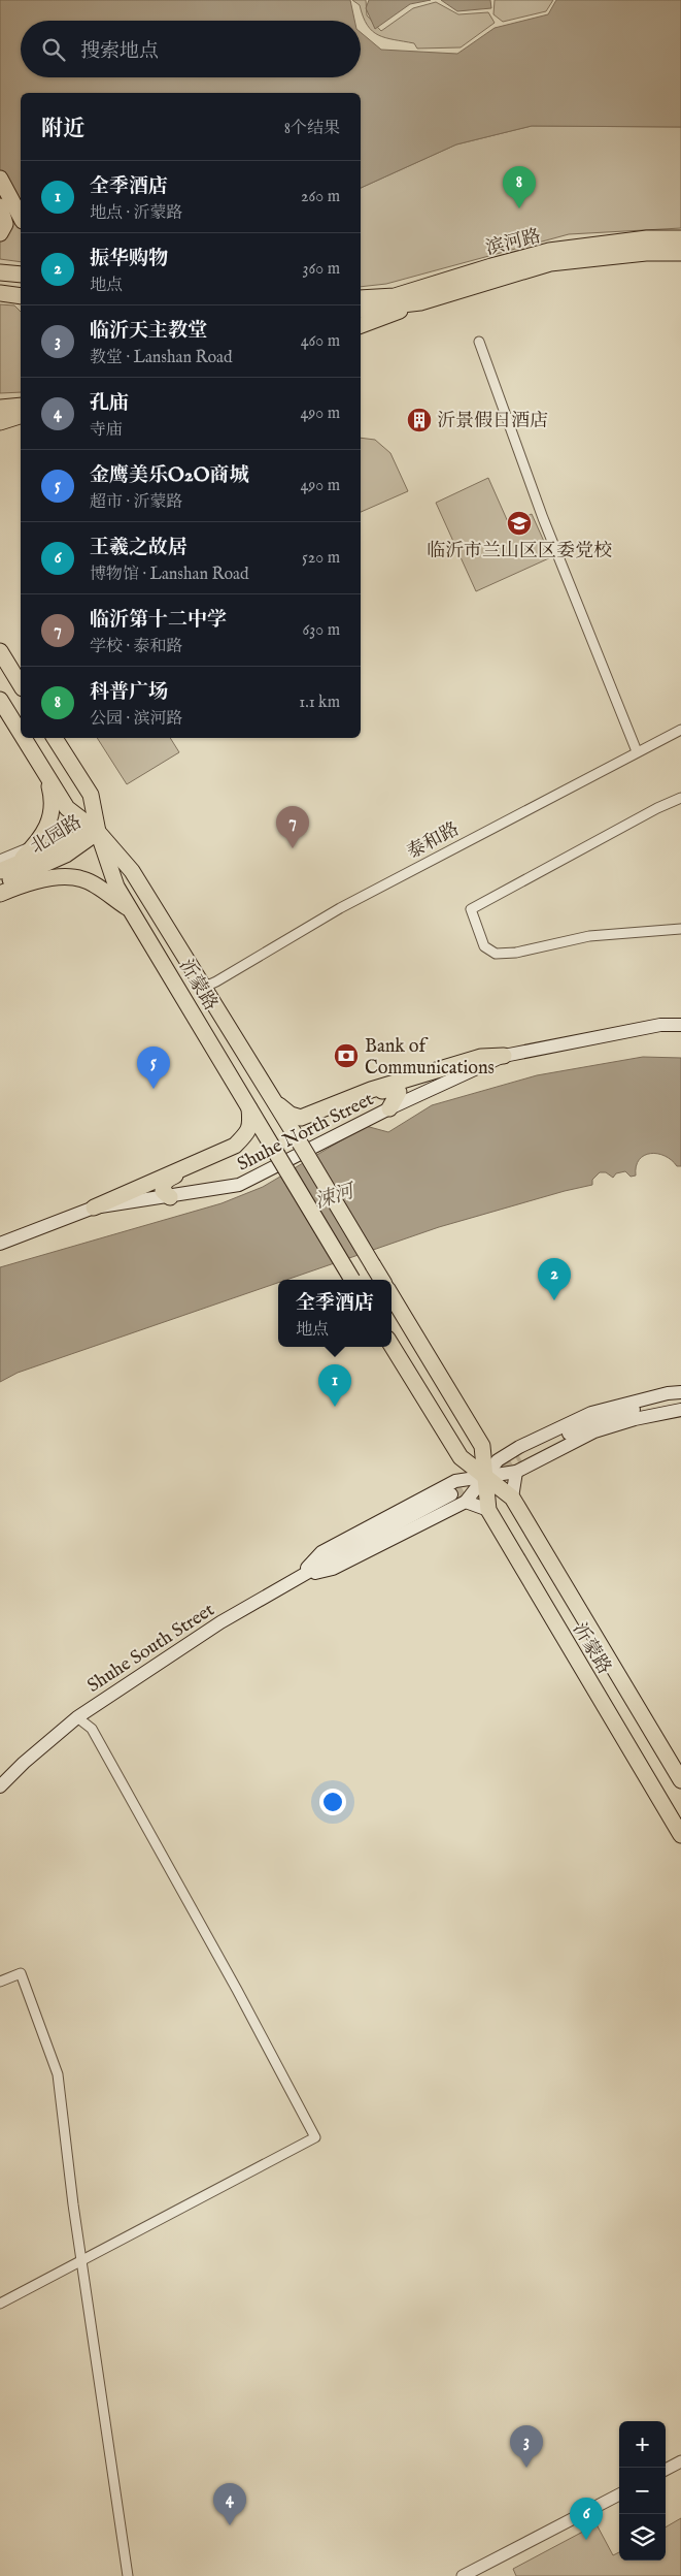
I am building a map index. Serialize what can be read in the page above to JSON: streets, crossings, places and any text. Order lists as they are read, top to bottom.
{
  "streets": {
    "main road": [
      "滨河路",
      "北园路",
      "沂蒙路",
      "Shuhe North Street",
      "Shuhe South Street"
    ],
    "street": ["泰和路"]
  },
  "crossings": [
    ["北园路", "沂蒙路"],
    ["泰和路", "沂蒙路"]
  ],
  "water": ["涑河"],
  "places": {
    "building": ["沂景假日酒店"],
    "school or university": ["临沂市兰山区区委党校"],
    "bank": ["Bank of Communications"]
  },
  "page": {
    "search": "搜索地点",
    "heading": ["附近", "8个结果"],
    "list": [
      {
        "mark": "1",
        "name": "全季酒店",
        "note": "地点 · 沂蒙路",
        "value": "260 m"
      },
      {
        "mark": "2",
        "name": "振华购物",
        "note": "地点",
        "value": "360 m"
      },
      {
        "mark": "3",
        "name": "临沂天主教堂",
        "note": "教堂 · Lanshan Road",
        "value": "460 m"
      },
      {
        "mark": "4",
        "name": "孔庙",
        "note": "寺庙",
        "value": "490 m"
      },
      {
        "mark": "5",
        "name": "金鹰美乐O2O商城",
        "note": "超市 · 沂蒙路",
        "value": "490 m"
      },
      {
        "mark": "6",
        "name": "王羲之故居",
        "note": "博物馆 · Lanshan Road",
        "value": "520 m"
      },
      {
        "mark": "7",
        "name": "临沂第十二中学",
        "note": "学校 · 泰和路",
        "value": "630 m"
      },
      {
        "mark": "8",
        "name": "科普广场",
        "note": "公园 · 滨河路",
        "value": "1.1 km"
      }
    ],
    "pins": [
      "8",
      "7",
      "5",
      "2",
      "1",
      "3",
      "4",
      "6"
    ],
    "popup": ["全季酒店", "地点"],
    "map_buttons": ["+", "−"]
  }
}
